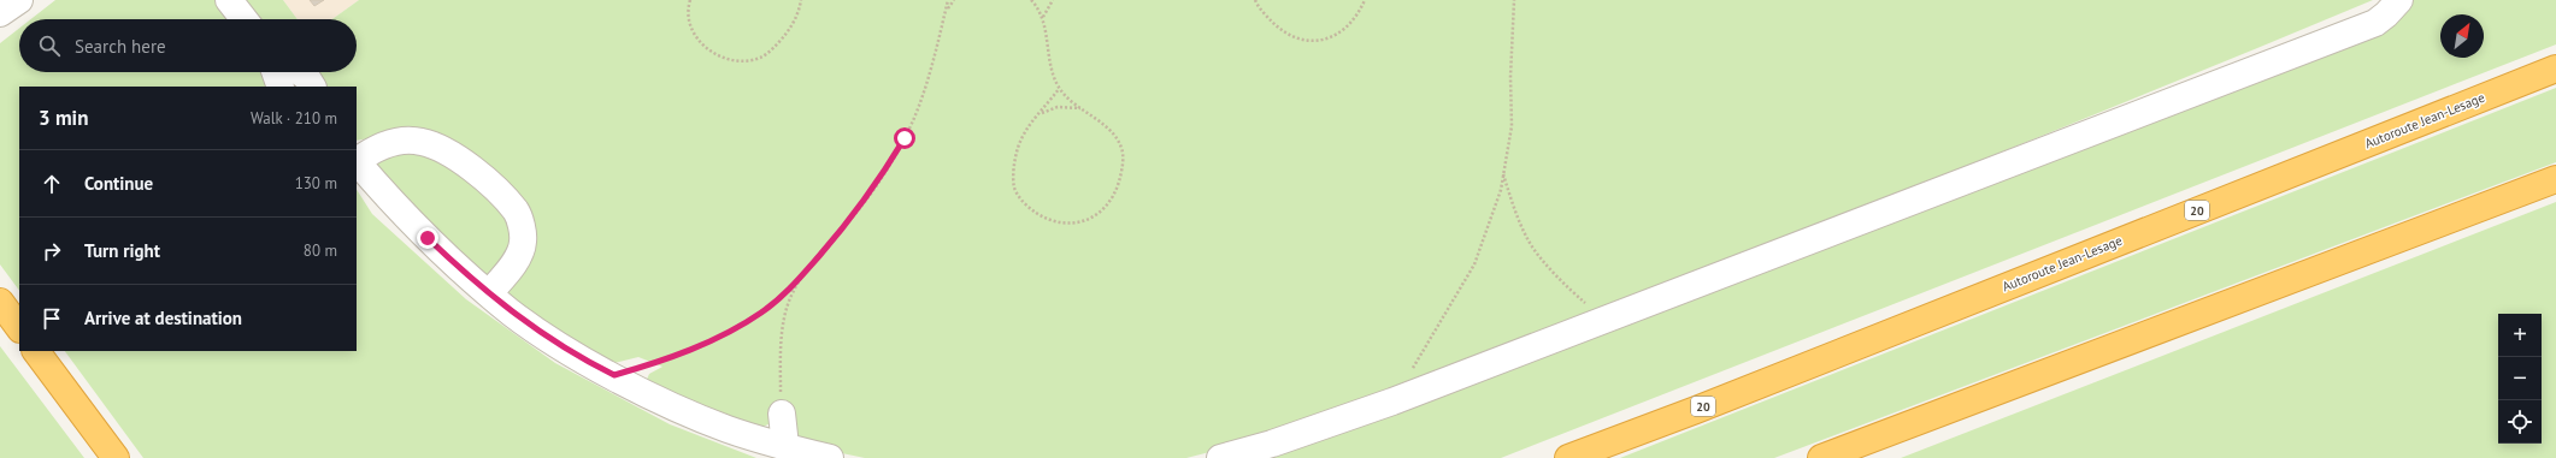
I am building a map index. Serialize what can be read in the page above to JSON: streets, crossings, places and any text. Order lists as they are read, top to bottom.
{
  "streets": {
    "highway": ["Autoroute Jean-Lesage", "20"]
  },
  "north": "top right",
  "page": {
    "search": "Search here",
    "heading": ["3 min", "Walk · 210 m"],
    "list": [
      ["Continue", "130 m"],
      ["Turn right", "80 m"],
      "Arrive at destination"
    ],
    "map_buttons": ["+", "−"]
  }
}
